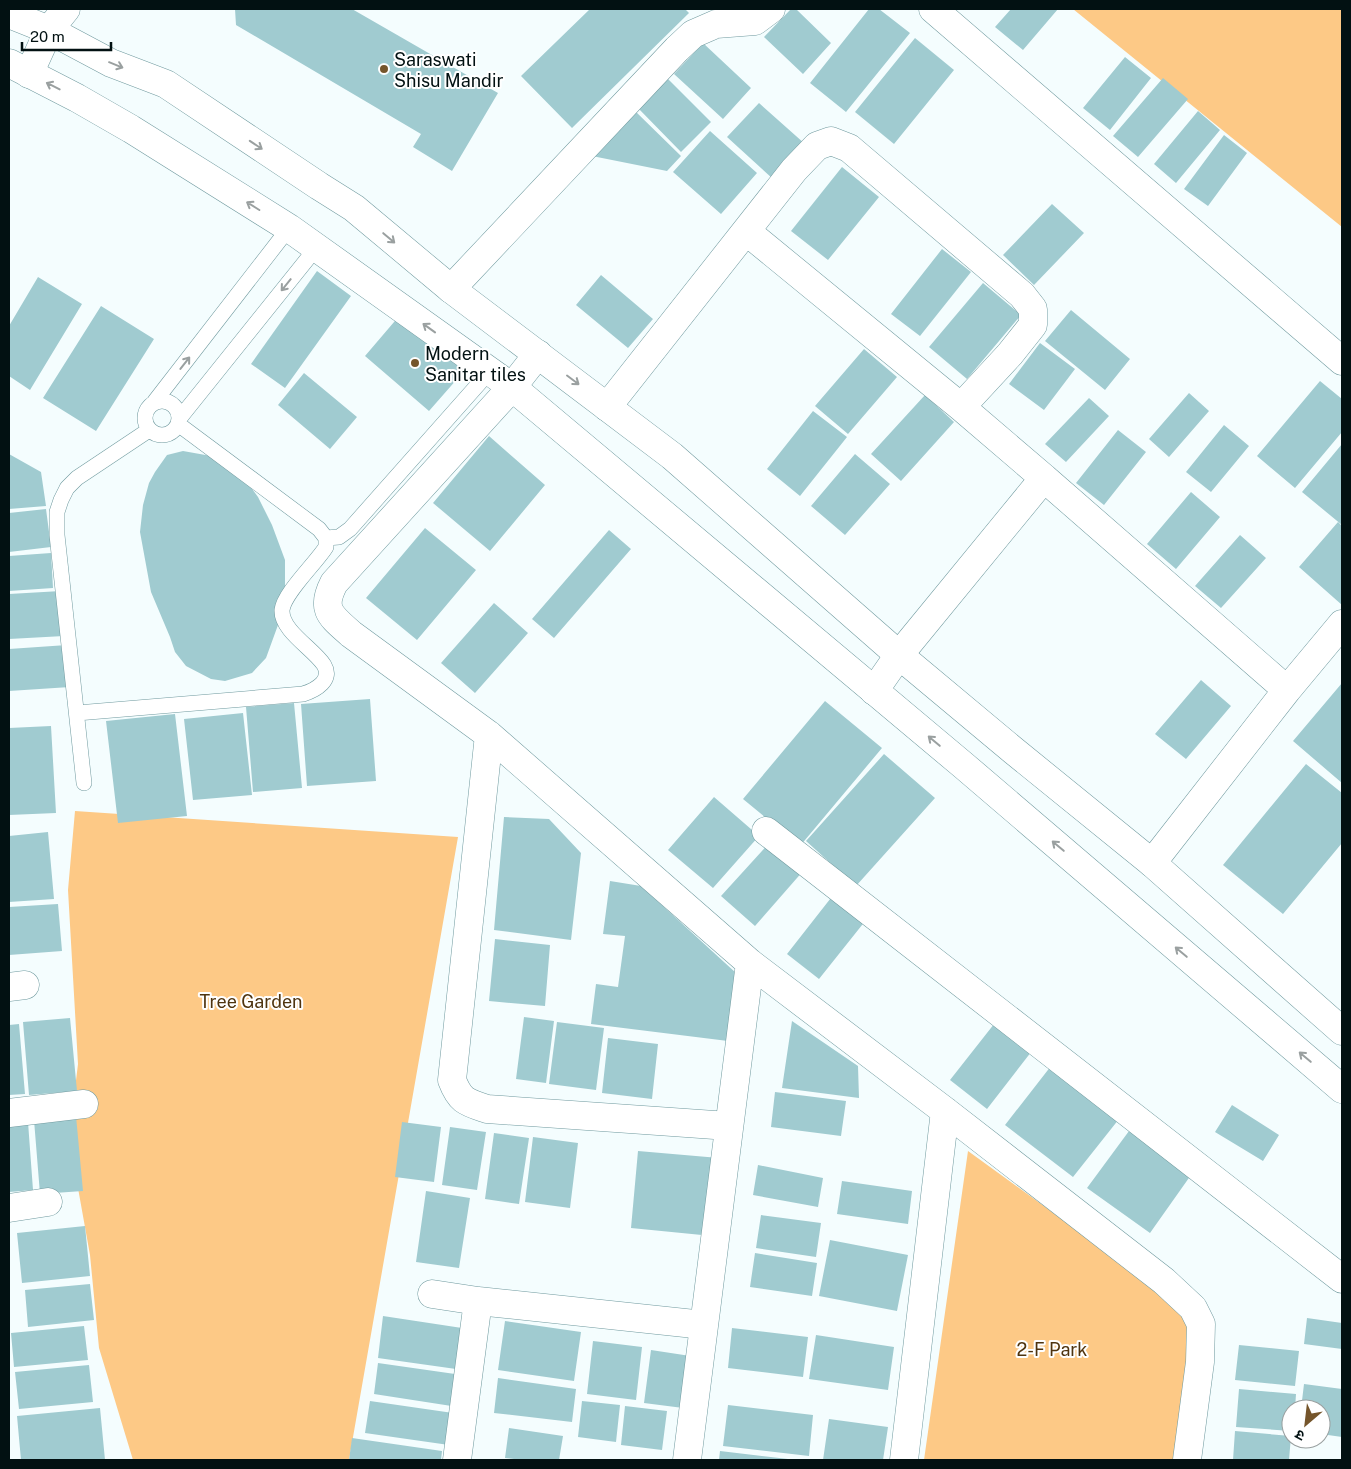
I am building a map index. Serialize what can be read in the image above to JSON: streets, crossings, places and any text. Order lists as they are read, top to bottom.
{
  "parks": ["Tree Garden", "2-F Park"],
  "places": ["Saraswati Shisu Mandir", "Modern Sanitar tiles"],
  "scale_bar": "20 m",
  "north": "bottom left"
}
